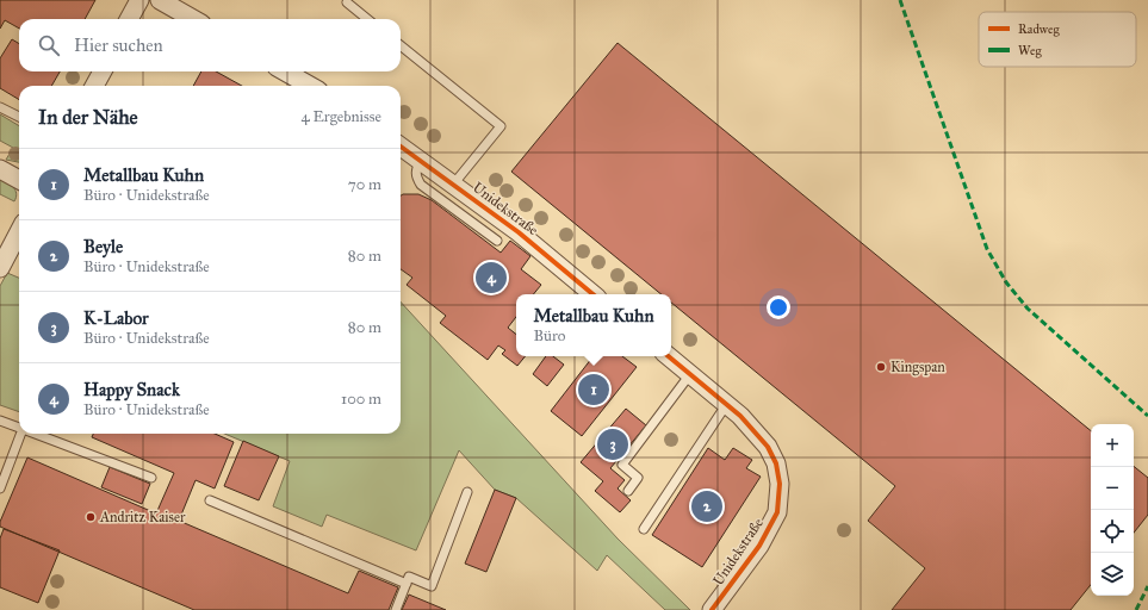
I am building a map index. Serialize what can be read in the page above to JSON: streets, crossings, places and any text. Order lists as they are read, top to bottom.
{
  "streets": {
    "street": ["Unidekstraße"]
  },
  "places": ["Kingspan", "Andritz Kaiser"],
  "legend": ["Radweg", "Weg"],
  "page": {
    "search": "Hier suchen",
    "heading": ["In der Nähe", "4 Ergebnisse"],
    "list": [
      {
        "mark": "1",
        "name": "Metallbau Kuhn",
        "note": "Büro · Unidekstraße",
        "value": "70 m"
      },
      {
        "mark": "2",
        "name": "Beyle",
        "note": "Büro · Unidekstraße",
        "value": "80 m"
      },
      {
        "mark": "3",
        "name": "K-Labor",
        "note": "Büro · Unidekstraße",
        "value": "80 m"
      },
      {
        "mark": "4",
        "name": "Happy Snack",
        "note": "Büro · Unidekstraße",
        "value": "100 m"
      }
    ],
    "pins": [
      "4",
      "1",
      "3",
      "2"
    ],
    "popup": ["Metallbau Kuhn", "Büro"],
    "map_buttons": ["+", "−"]
  }
}
